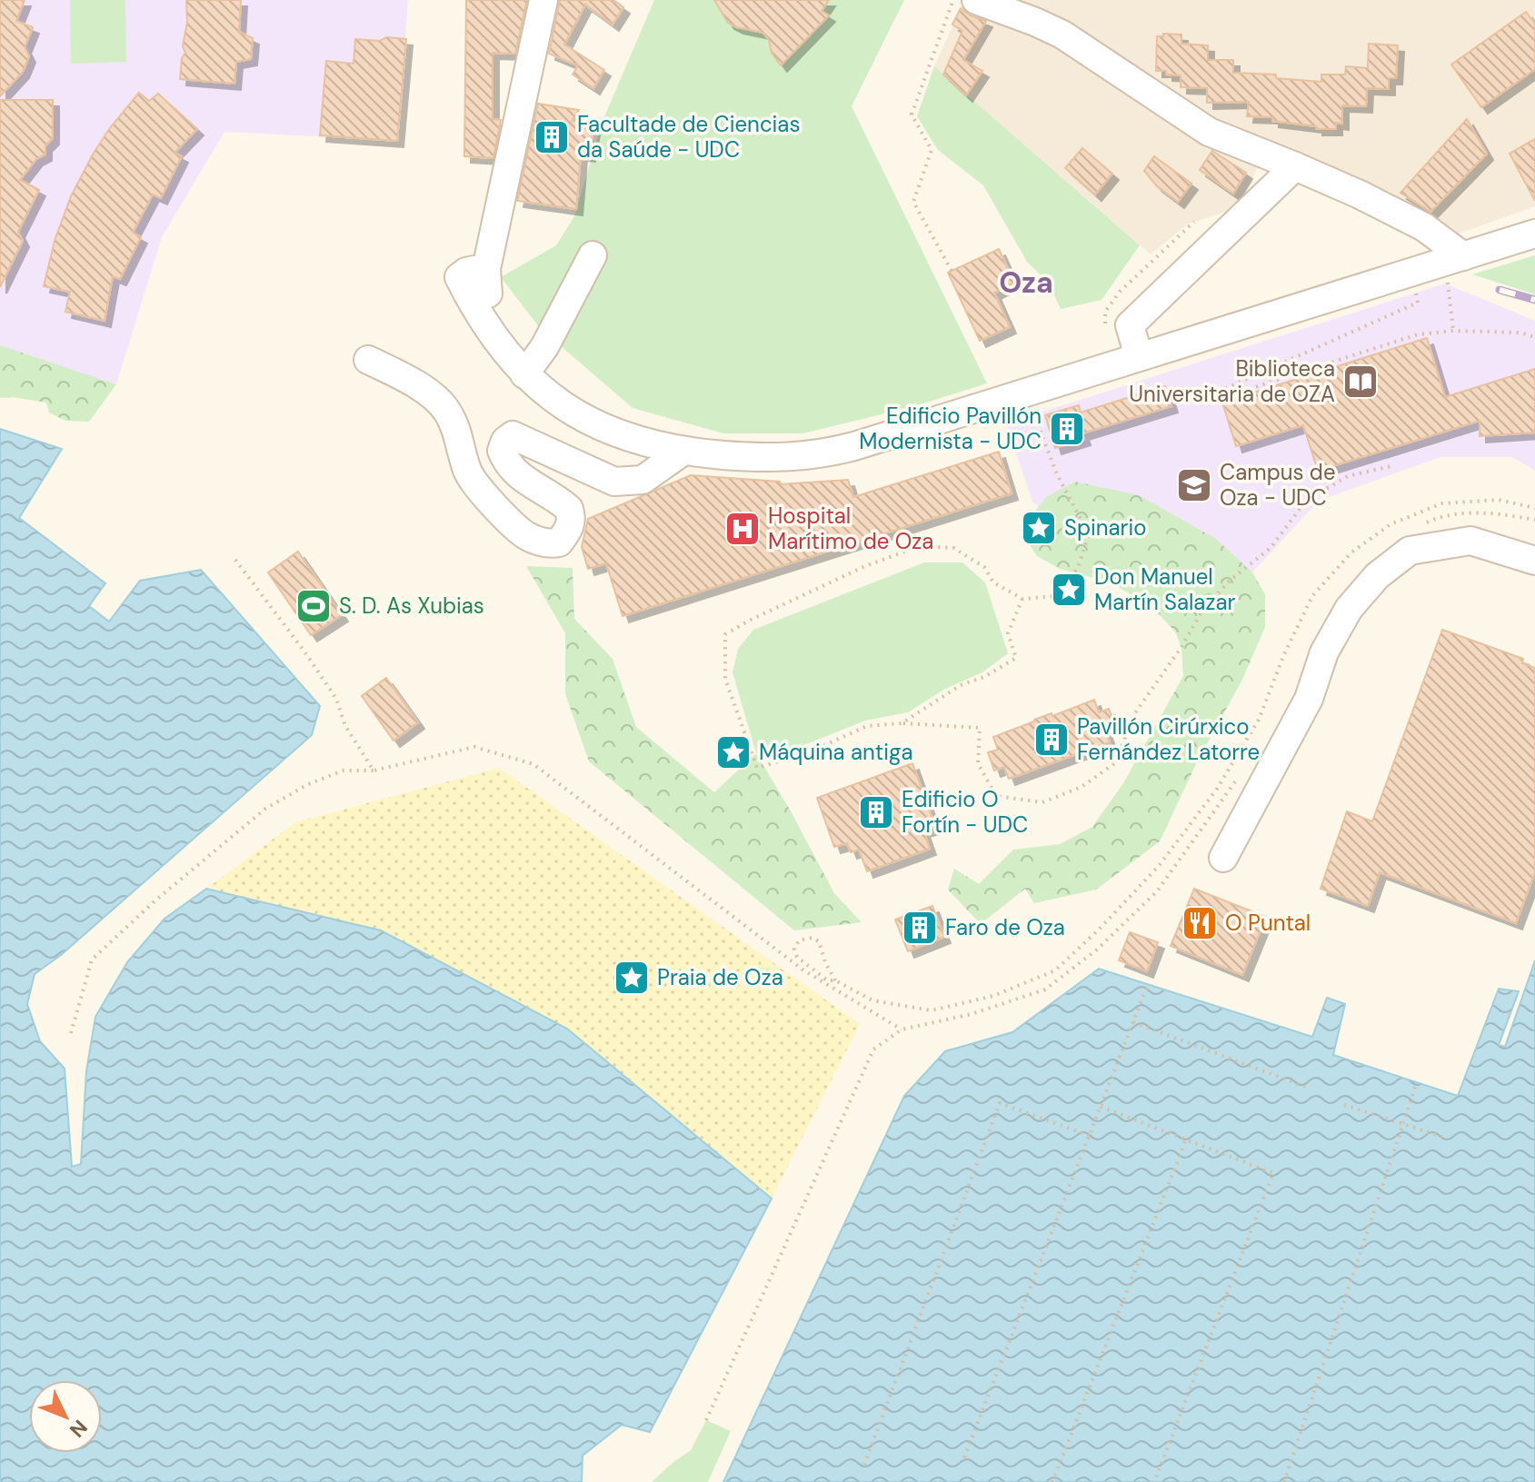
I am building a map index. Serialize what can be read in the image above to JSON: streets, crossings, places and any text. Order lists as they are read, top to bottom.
{
  "districts": ["Oza"],
  "places": {
    "building": [
      "Facultade de Ciencias da Saúde - UDC",
      "Edificio Pavillón Modernista - UDC",
      "Pavillón Cirúrxico Fernández Latorre",
      "Edificio O Fortín - UDC",
      "Faro de Oza"
    ],
    "library": ["Biblioteca Universitaria de OZA"],
    "school or university": ["Campus de Oza - UDC"],
    "place": [
      "Spinario",
      "Don Manuel Martín Salazar",
      "Máquina antiga",
      "Praia de Oza"
    ],
    "hospital": ["Hospital Marítimo de Oza"],
    "sports": ["S. D. As Xubias"],
    "restaurant": ["O Puntal"]
  },
  "north": "bottom right"
}
